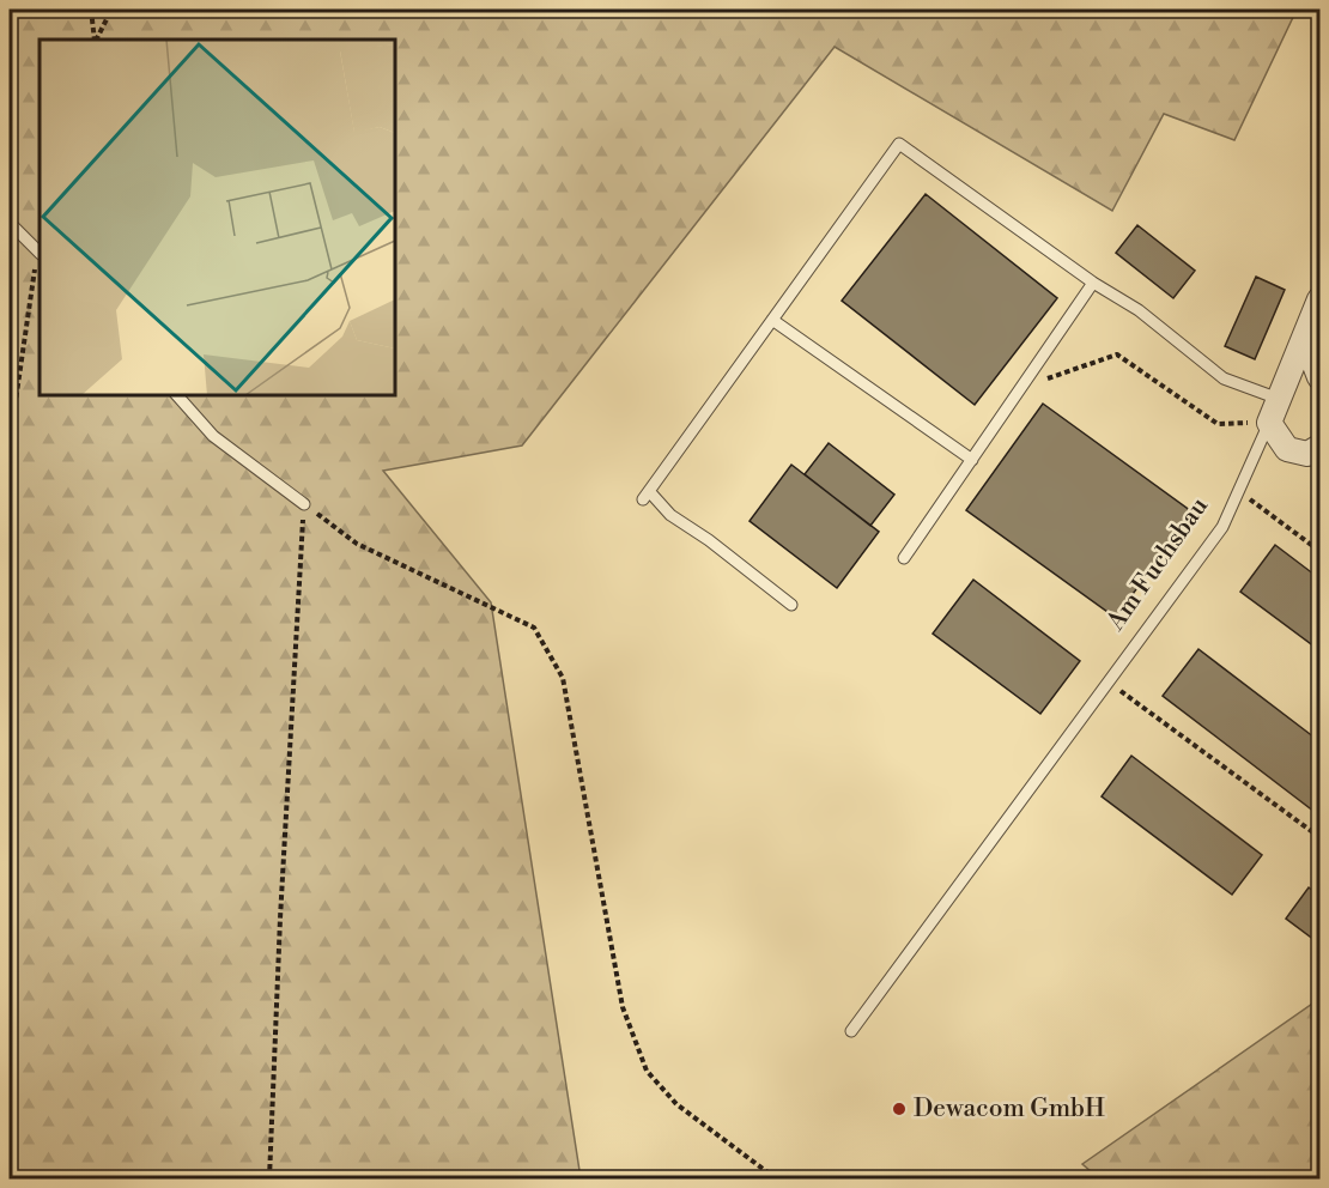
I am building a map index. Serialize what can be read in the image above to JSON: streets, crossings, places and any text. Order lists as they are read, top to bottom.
{
  "streets": {
    "street": ["Am Fuchsbau"]
  },
  "places": ["Dewacom GmbH"]
}
